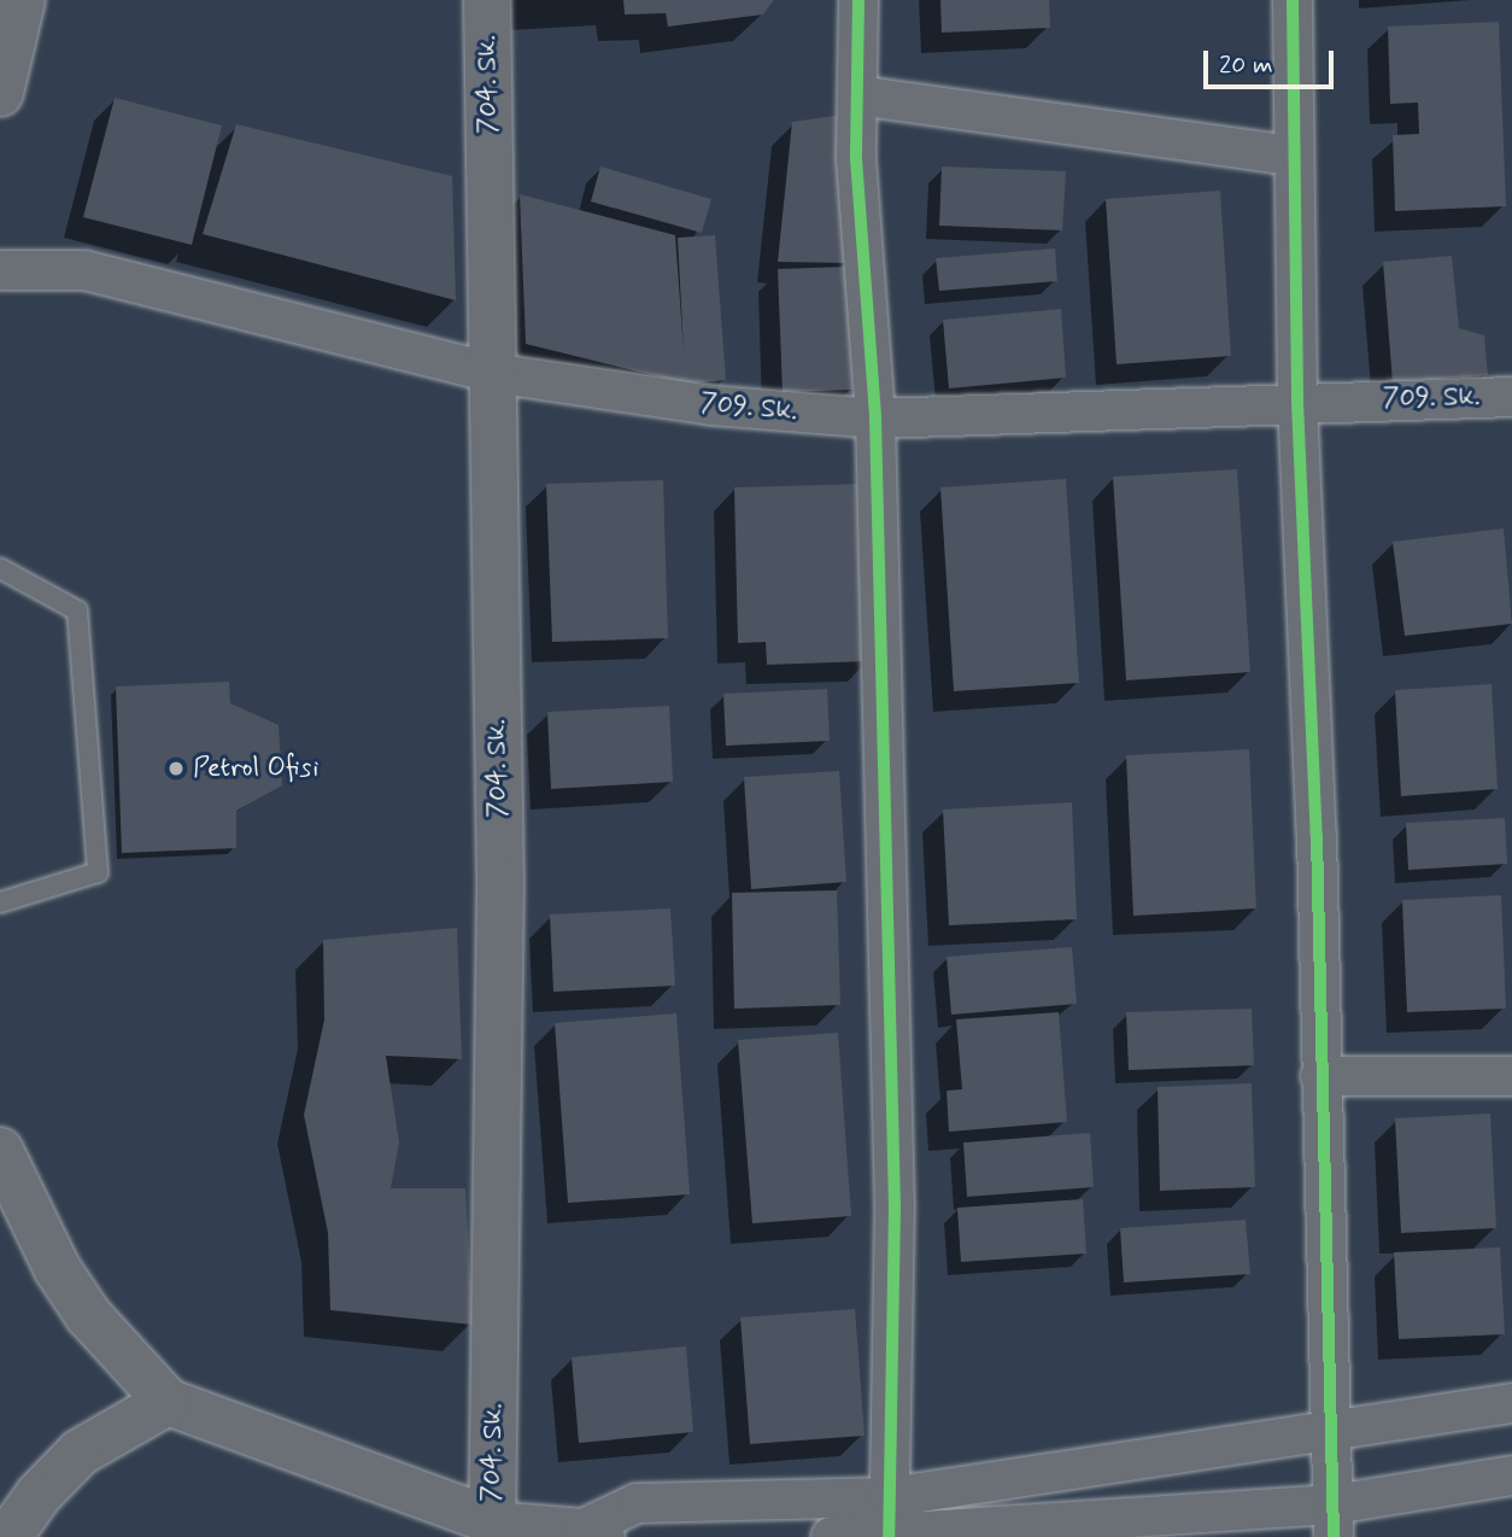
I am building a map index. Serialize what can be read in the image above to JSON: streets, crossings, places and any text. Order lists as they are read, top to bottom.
{
  "streets": {
    "main road": ["704. Sk."],
    "street": ["709. Sk."]
  },
  "crossings": [
    ["704. Sk.", "709. Sk."]
  ],
  "places": ["Petrol Ofisi"],
  "scale_bar": "20 m"
}
